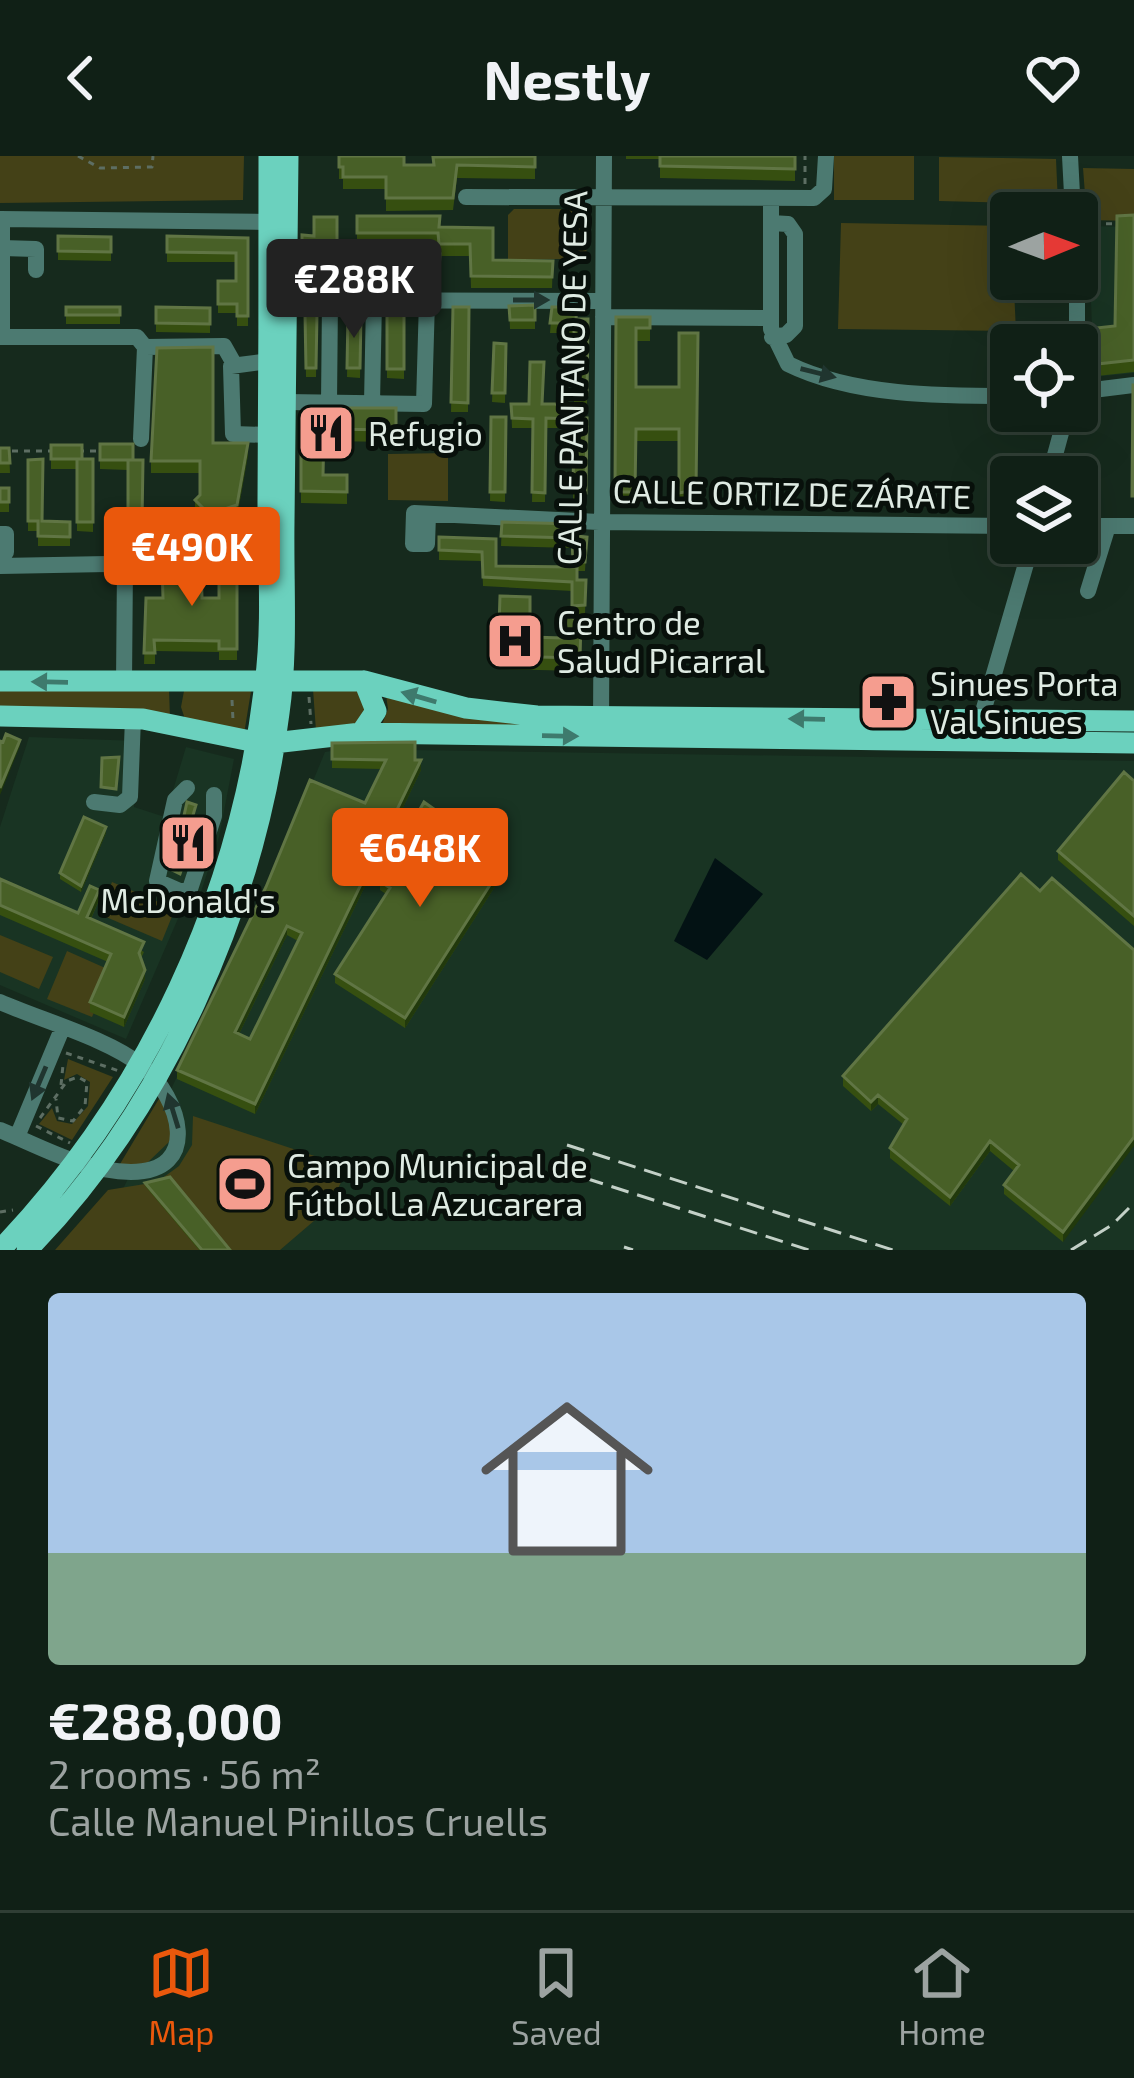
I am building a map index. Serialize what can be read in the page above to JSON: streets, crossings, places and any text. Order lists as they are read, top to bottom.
{
  "streets": {
    "street": ["CALLE PANTANO DE YESA", "CALLE ORTIZ DE ZÁRATE"]
  },
  "crossings": [
    ["CALLE PANTANO DE YESA", "CALLE ORTIZ DE ZÁRATE"]
  ],
  "places": {
    "restaurant": ["Refugio", "McDonald's"],
    "hospital": ["Centro de Salud Picarral"],
    "pharmacy": ["Sinues Porta Val Sinues"],
    "sports": ["Campo Municipal de Fútbol La Azucarera"]
  },
  "north": "right",
  "page": {
    "header": "Nestly",
    "price": ["€288K", "€490K", "€648K"],
    "list": [
      {
        "name": "€288,000",
        "note": "2 rooms · 56 m² · Calle Manuel Pinillos Cruells"
      }
    ],
    "tabs": ["Map", "Saved", "Home"]
  }
}
